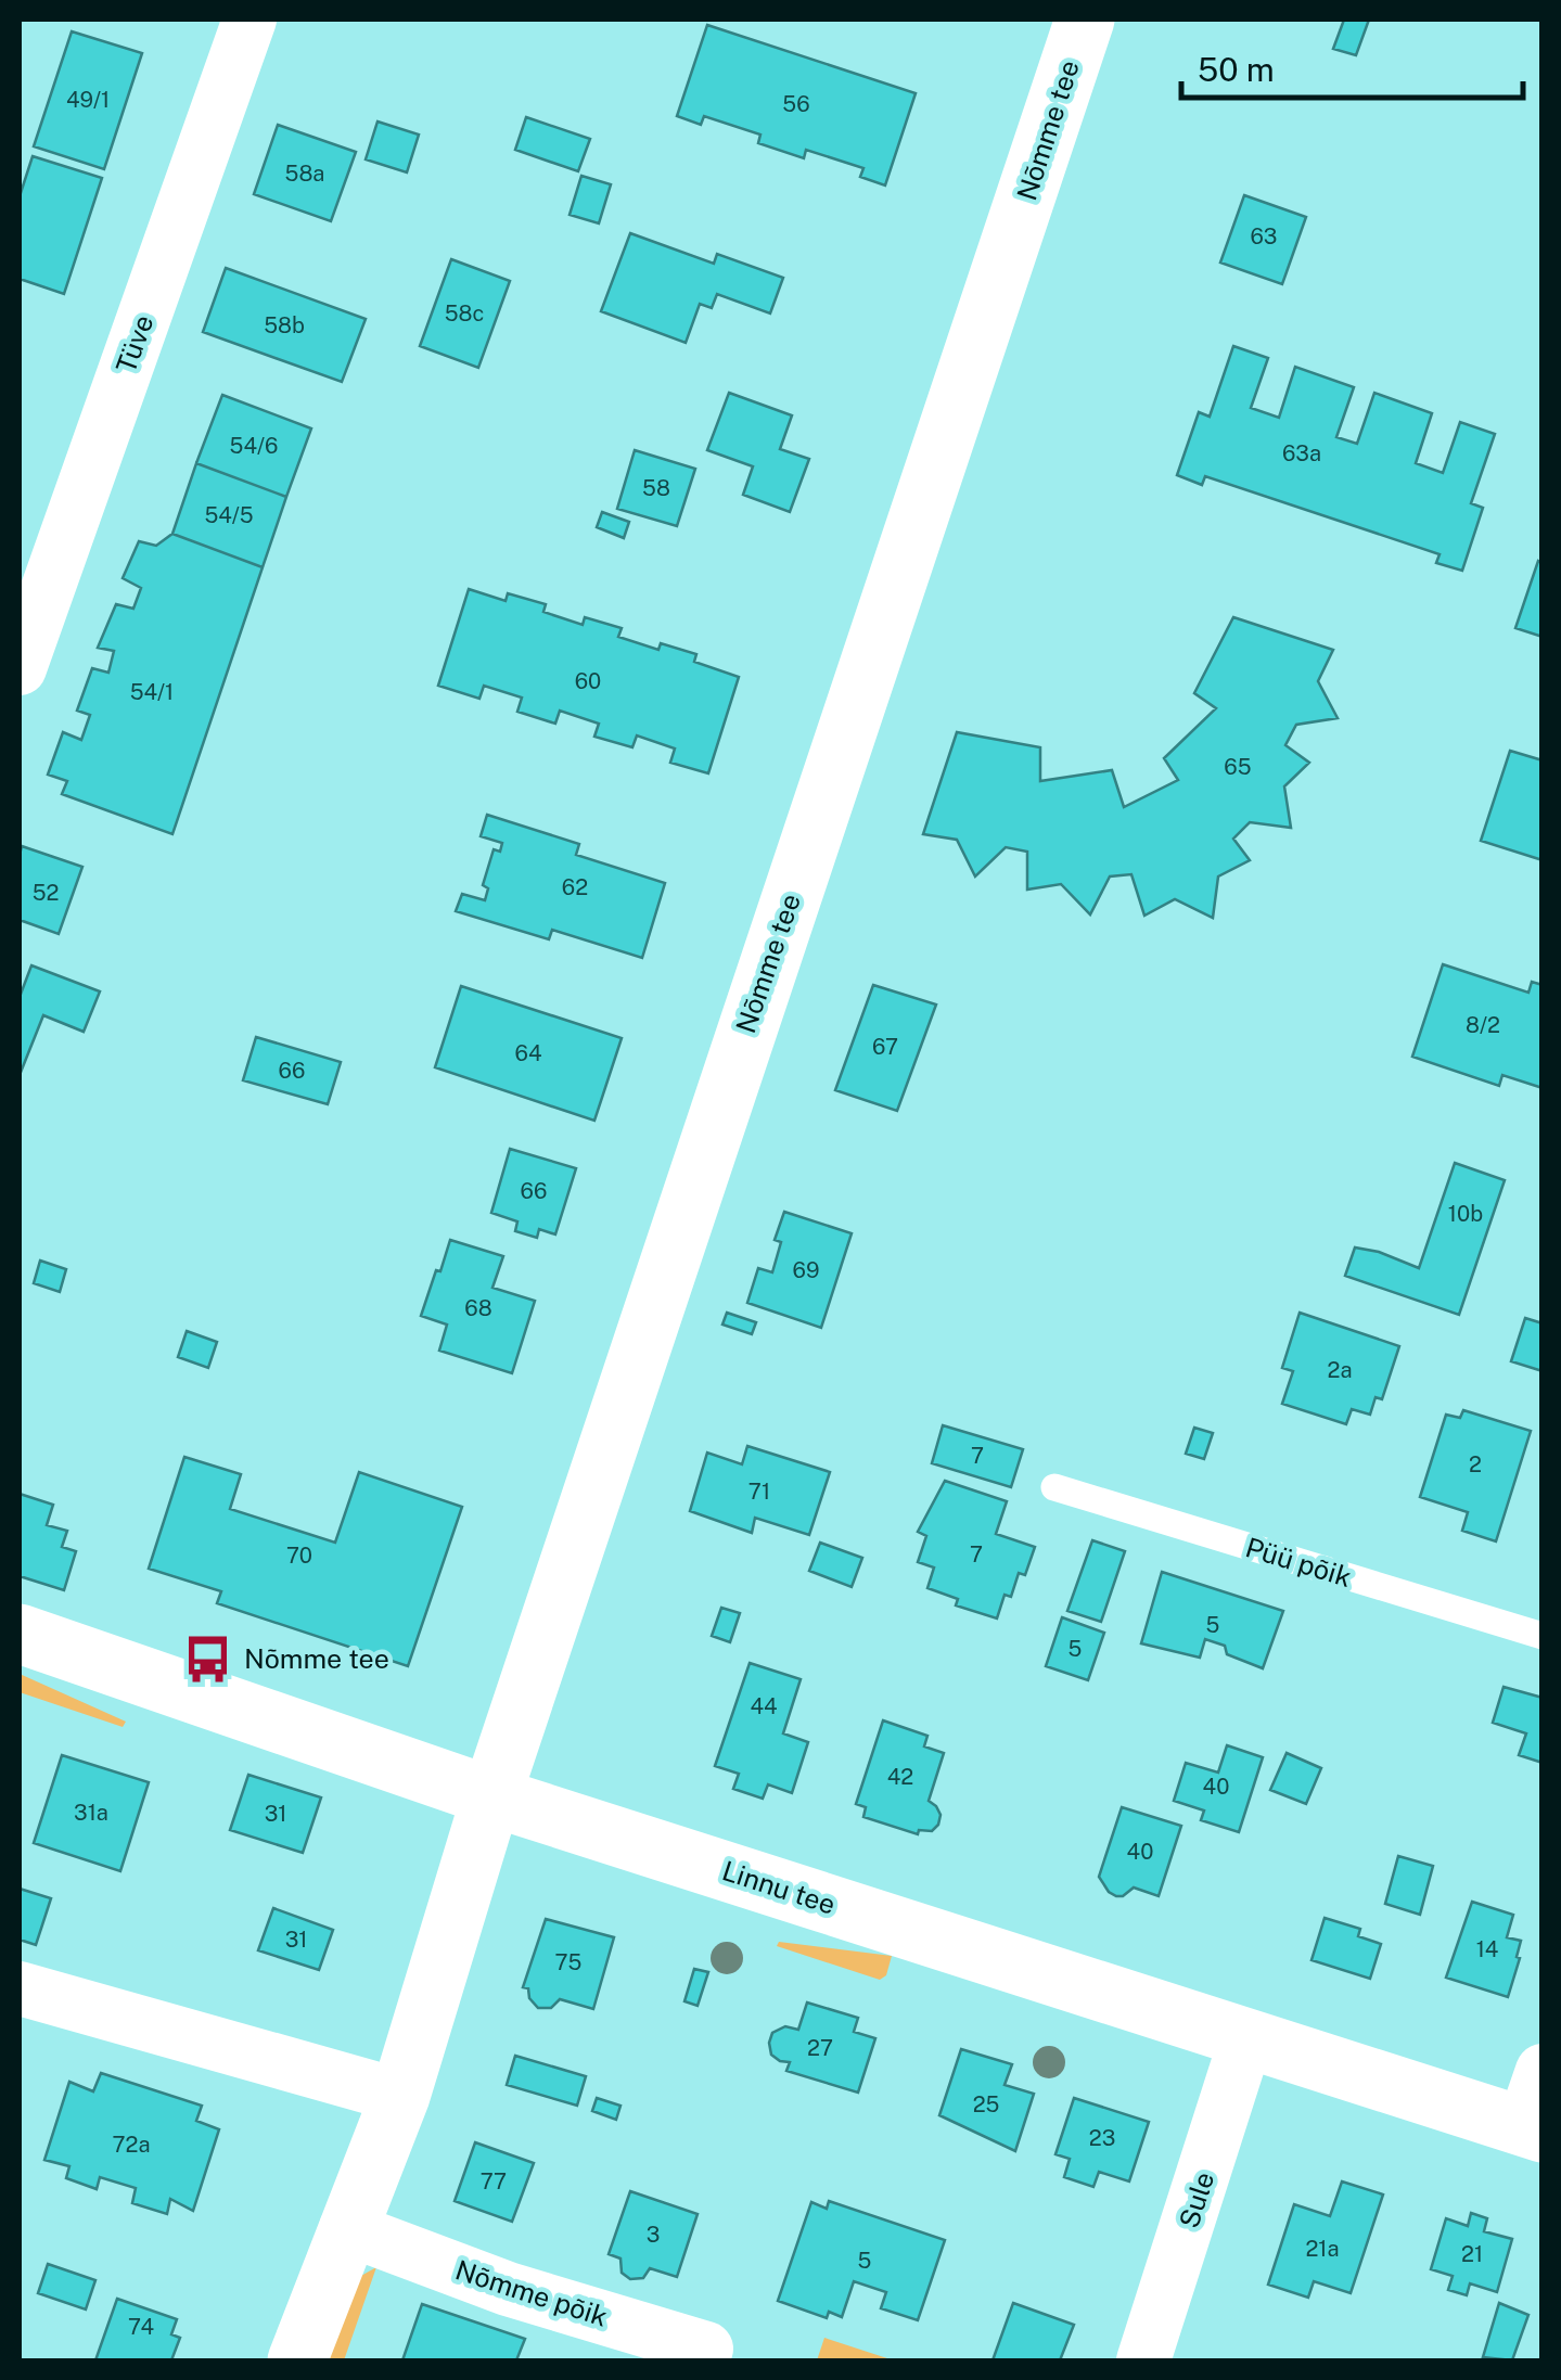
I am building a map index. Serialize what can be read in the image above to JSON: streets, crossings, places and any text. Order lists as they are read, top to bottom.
{
  "streets": {
    "street": [
      "Nõmme tee",
      "Tüve",
      "Linnu tee",
      "Sule",
      "Nõmme põik"
    ],
    "lane": ["Püü põik"]
  },
  "crossings": [
    ["Nõmme tee", "Linnu tee"],
    ["Nõmme tee", "Nõmme põik"],
    ["Linnu tee", "Sule"]
  ],
  "places": {
    "bus stop": ["Nõmme tee"]
  },
  "house_numbers": [
    "49/1",
    "56",
    "58a",
    "63",
    "58c",
    "58b",
    "54/6",
    "63a",
    "58",
    "54/5",
    "60",
    "54/1",
    "65",
    "62",
    "52",
    "8/2",
    "67",
    "64",
    "66",
    "66",
    "10b",
    "69",
    "68",
    "2a",
    "7",
    "2",
    "71",
    "7",
    "70",
    "5",
    "5",
    "44",
    "42",
    "40",
    "31a",
    "31",
    "40",
    "31",
    "14",
    "75",
    "27",
    "25",
    "23",
    "72a",
    "77",
    "3",
    "21a",
    "21",
    "5",
    "74"
  ],
  "scale_bar": "50 m"
}
